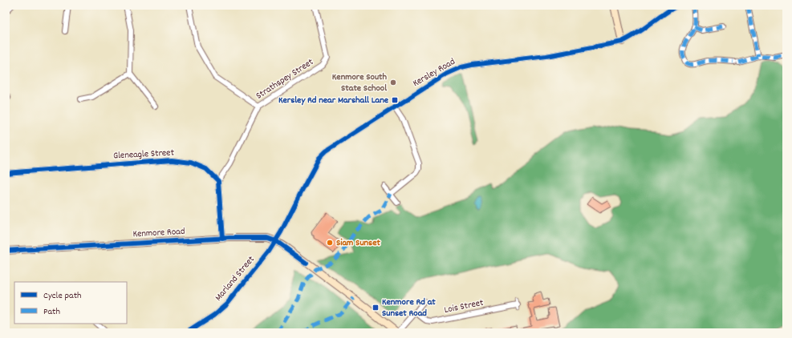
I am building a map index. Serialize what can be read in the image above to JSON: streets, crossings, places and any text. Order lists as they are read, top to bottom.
{
  "streets": {
    "street": [
      "Kersley Road",
      "Strathspey Street",
      "Gleneagle Street",
      "Kenmore Road",
      "Marland Street",
      "Lois Street"
    ]
  },
  "crossings": [
    ["Kersley Road", "Kenmore Road"],
    ["Kersley Road", "Marland Street"],
    ["Strathspey Street", "Gleneagle Street"],
    ["Kenmore Road", "Marland Street"]
  ],
  "places": {
    "other": ["Kenmore South State School", "Siam Sunset"],
    "transit": ["Kersley Rd near Marshall Lane", "Kenmore Rd at Sunset Road"]
  },
  "legend": ["Cycle path", "Path"]
}
